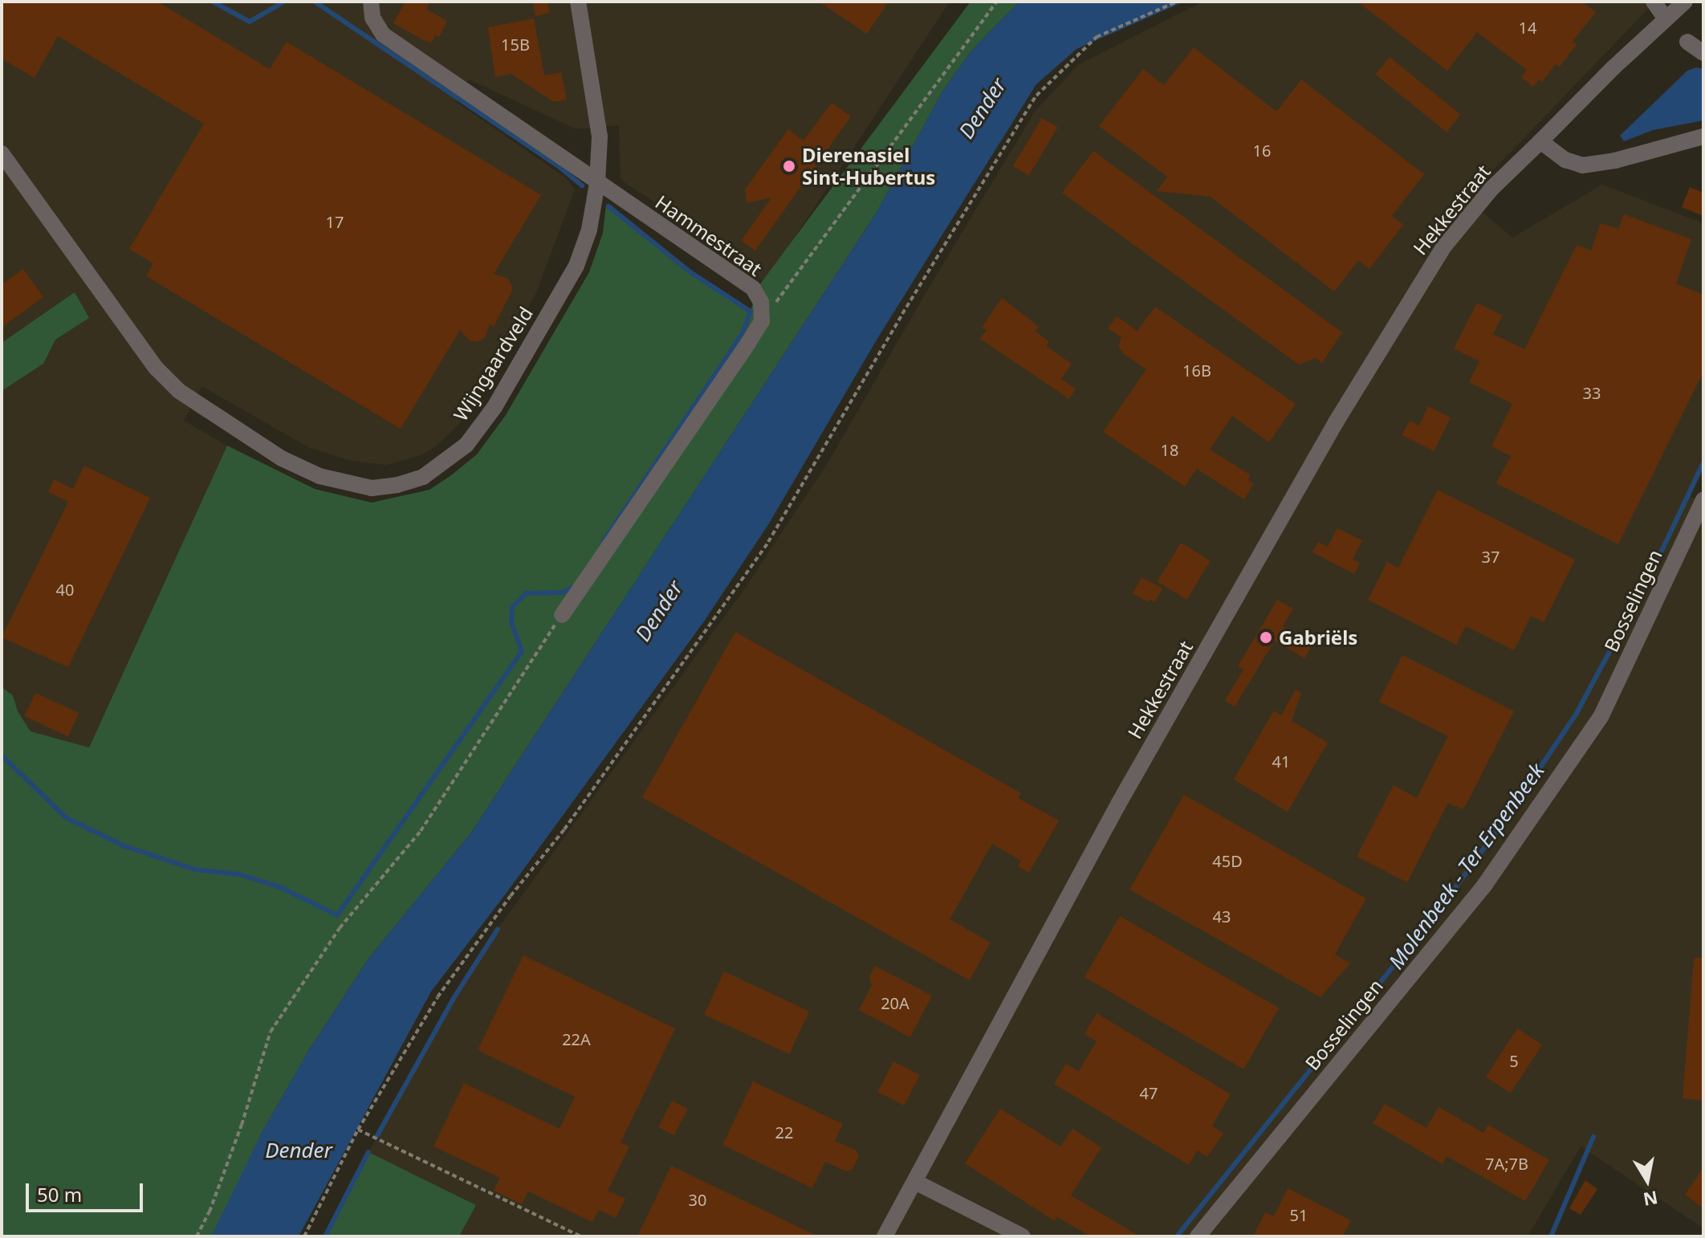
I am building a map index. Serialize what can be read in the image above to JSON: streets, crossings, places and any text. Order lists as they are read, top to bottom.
{
  "streets": {
    "street": [
      "Hekkestraat",
      "Hammestraat",
      "Wijngaardveld",
      "Bosselingen"
    ]
  },
  "crossings": [
    ["Hammestraat", "Wijngaardveld"]
  ],
  "water": ["Dender", "Molenbeek - Ter Erpenbeek"],
  "places": ["Dierenasiel Sint-Hubertus", "Gabriëls"],
  "house_numbers": [
    "14",
    "15B",
    "16",
    "17",
    "16B",
    "33",
    "18",
    "37",
    "40",
    "41",
    "45D",
    "43",
    "20A",
    "22A",
    "5",
    "47",
    "22",
    "7A;7B",
    "30",
    "51"
  ],
  "scale_bar": "50 m",
  "north": "bottom"
}
